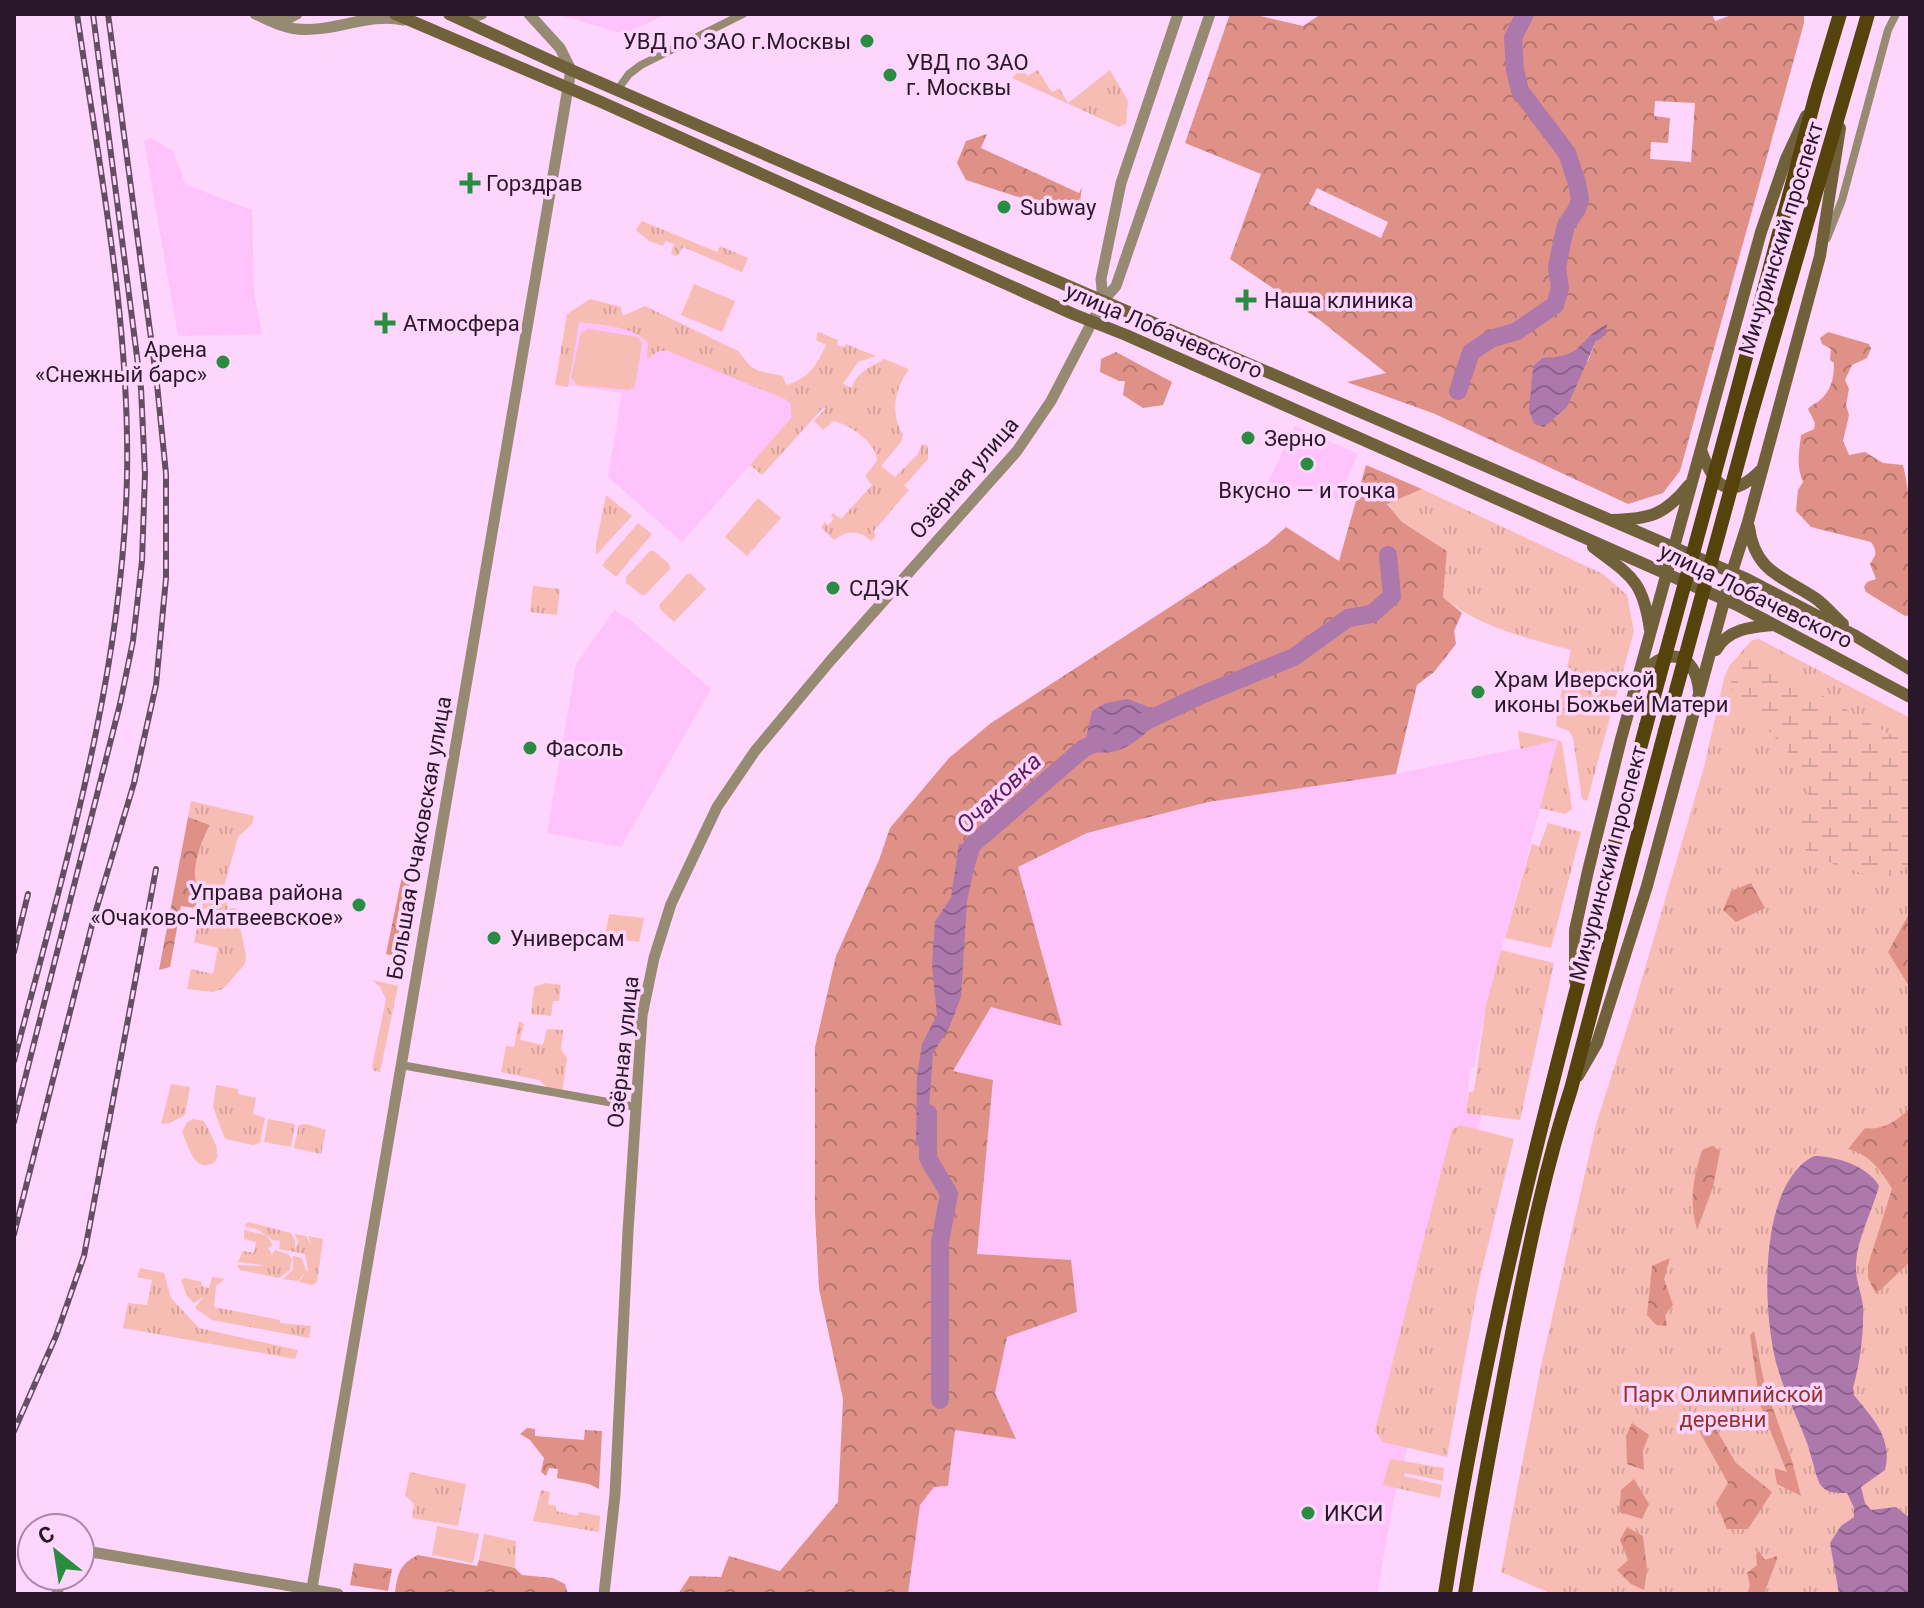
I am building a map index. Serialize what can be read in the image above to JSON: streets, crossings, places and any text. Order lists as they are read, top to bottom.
{
  "streets": {
    "main road": ["Мичуринский проспект", "улица Лобачевского"],
    "street": ["Озёрная улица", "Большая Очаковская улица"]
  },
  "crossings": [
    ["улица Лобачевского", "Озёрная улица"],
    ["улица Лобачевского", "Большая Очаковская улица"]
  ],
  "water": ["Очаковка"],
  "parks": ["Парк Олимпийской деревни"],
  "places": {
    "other": [
      "УВД по ЗАО г.Москвы",
      "УВД по ЗАО г. Москвы",
      "Subway",
      "Арена «Снежный барс»",
      "Зерно",
      "Вкусно — и точка",
      "СДЭК",
      "Храм Иверской иконы Божьей Матери",
      "Фасоль",
      "Управа района «Очаково-Матвеевское»",
      "Универсам",
      "ИКСИ"
    ],
    "health": ["Горздрав", "Наша клиника", "Атмосфера"]
  },
  "north": "top left"
}
